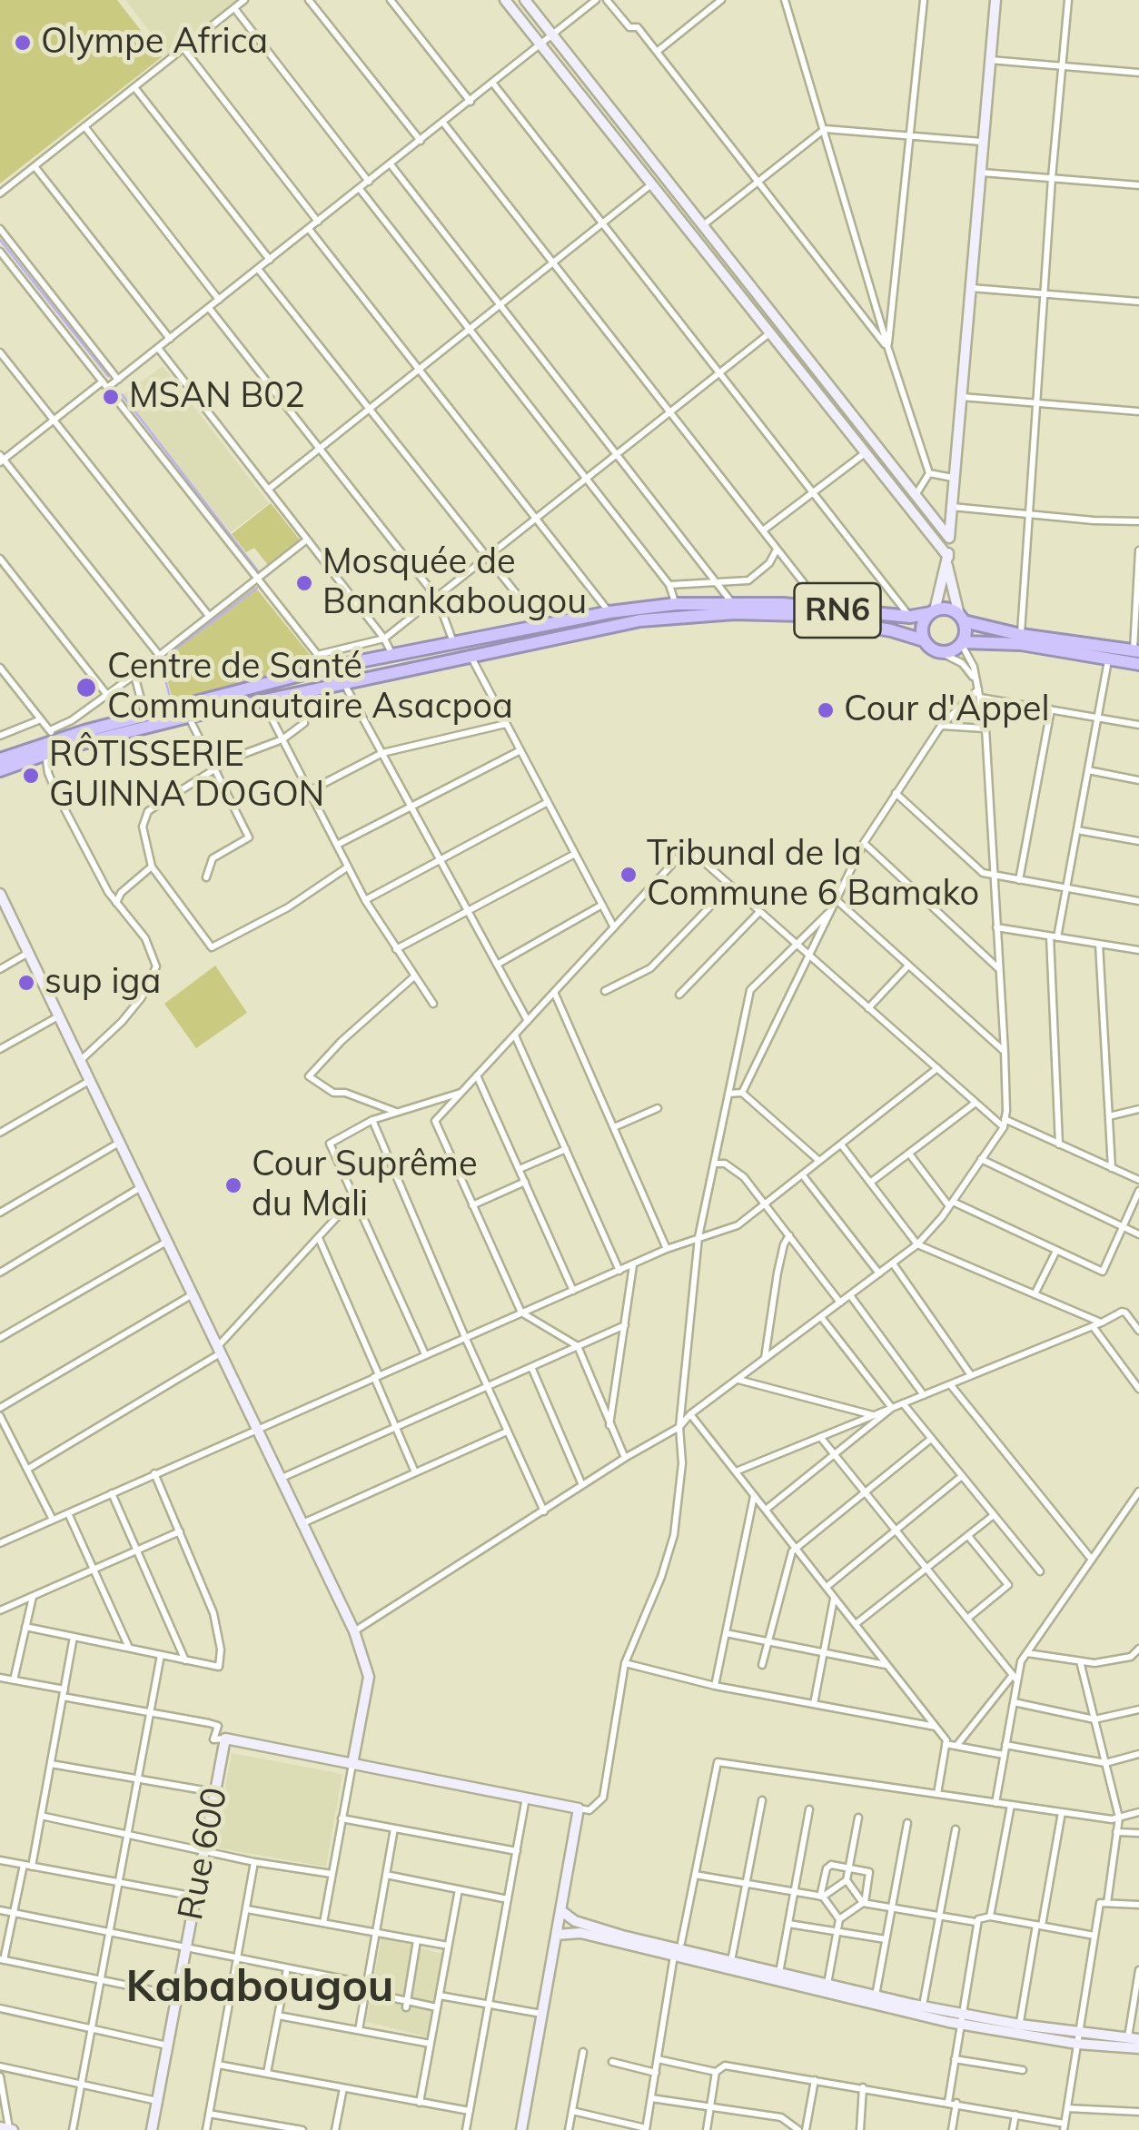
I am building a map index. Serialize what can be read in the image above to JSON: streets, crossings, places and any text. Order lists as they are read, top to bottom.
{
  "streets": {
    "highway": ["RN6"],
    "street": ["Rue 600"]
  },
  "districts": ["Kababougou"],
  "places": [
    "Olympe Africa",
    "MSAN B02",
    "Mosquée de Banankabougou",
    "Centre de Santé Communautaire Asacpoa",
    "Cour d'Appel",
    "RÔTISSERIE GUINNA DOGON",
    "Tribunal de la Commune 6 Bamako",
    "sup iga",
    "Cour Suprême du Mali"
  ]
}
